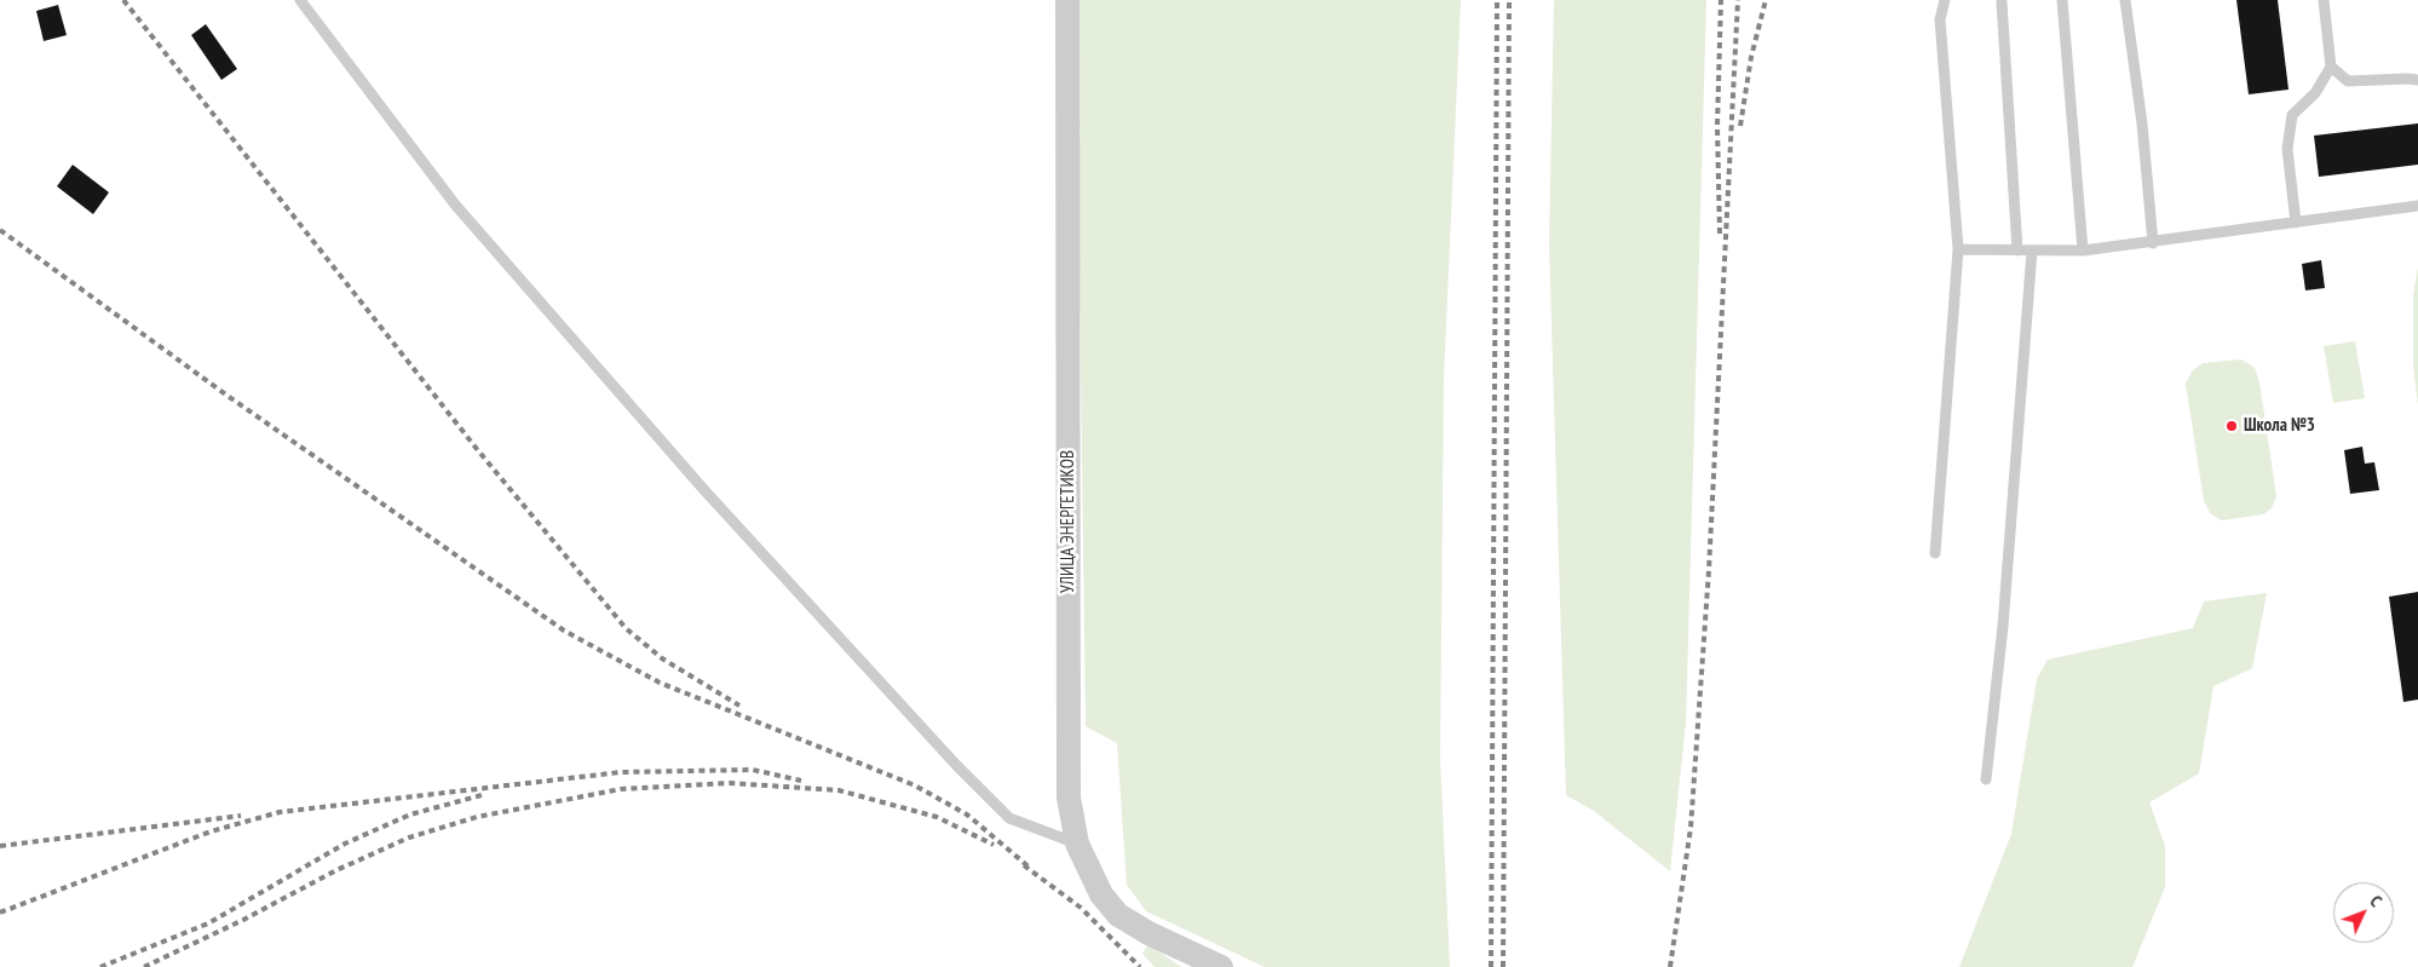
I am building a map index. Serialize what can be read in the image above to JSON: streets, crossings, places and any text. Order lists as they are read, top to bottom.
{
  "streets": {
    "street": ["УЛИЦА ЭНЕРГЕТИКОВ"]
  },
  "places": ["Школа №3"],
  "north": "top right"
}
